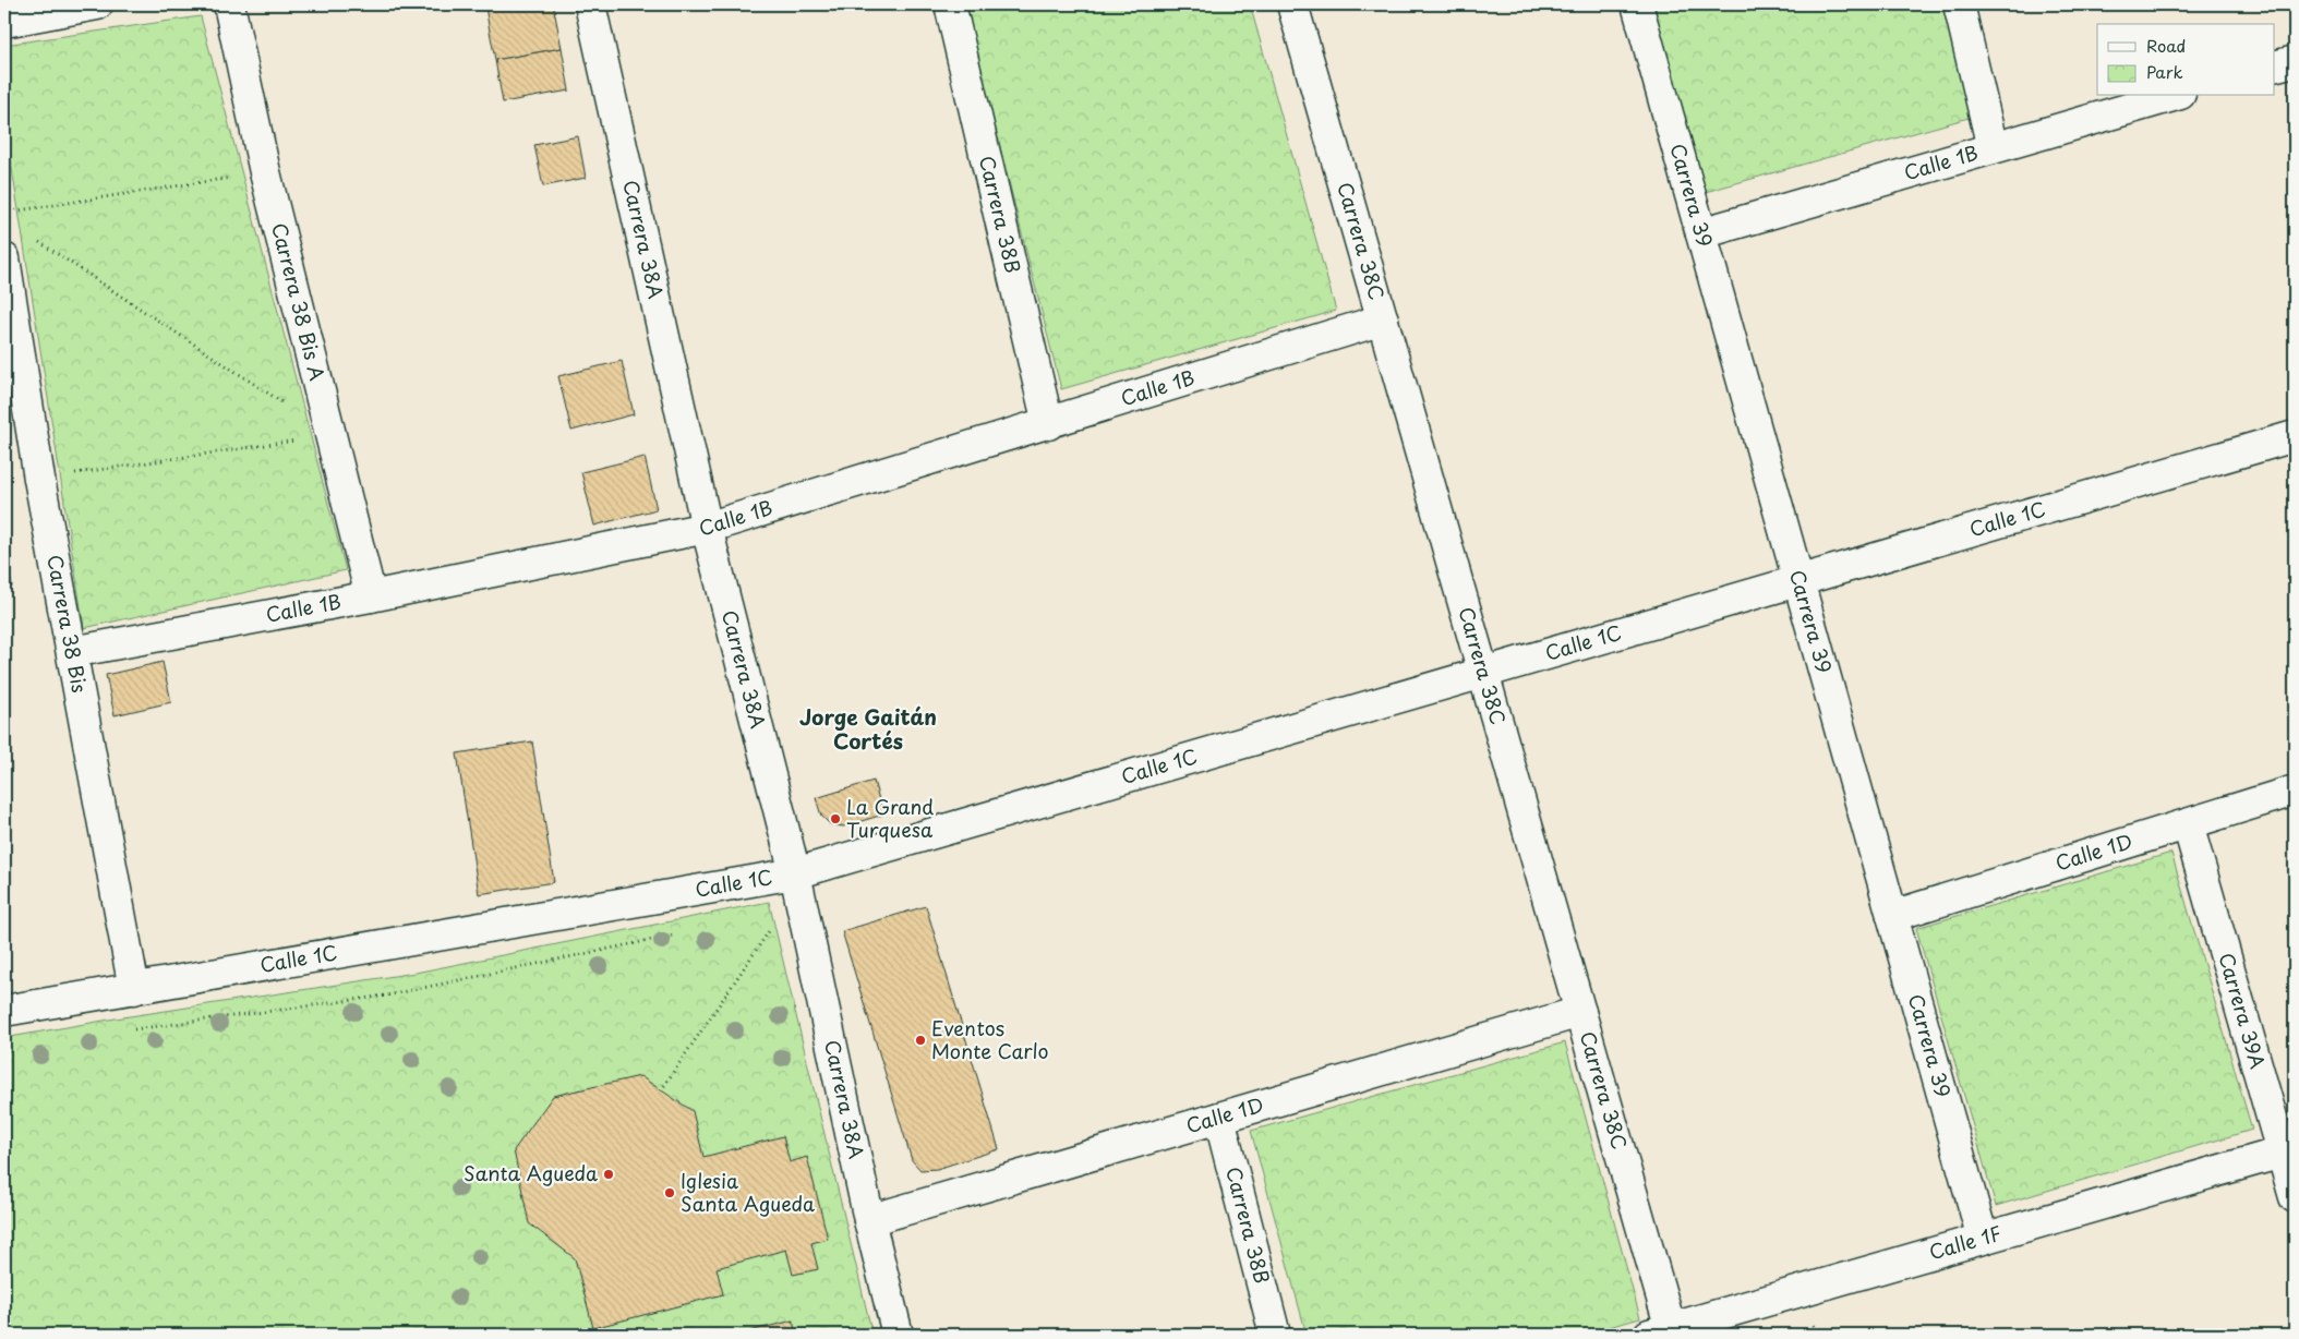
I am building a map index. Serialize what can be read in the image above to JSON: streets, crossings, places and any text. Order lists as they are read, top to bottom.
{
  "streets": {
    "street": [
      "Calle 1B",
      "Carrera 39",
      "Carrera 38B",
      "Carrera 38A",
      "Carrera 38C",
      "Carrera 38 Bis A",
      "Calle 1C",
      "Carrera 38 Bis",
      "Calle 1D",
      "Carrera 39A",
      "Calle 1F"
    ]
  },
  "crossings": [
    ["Calle 1B", "Carrera 39"],
    ["Calle 1B", "Carrera 38B"],
    ["Calle 1B", "Carrera 38A"],
    ["Calle 1B", "Carrera 38C"],
    ["Calle 1B", "Carrera 38 Bis A"],
    ["Calle 1B", "Carrera 38 Bis"],
    ["Carrera 39", "Calle 1C"],
    ["Carrera 39", "Calle 1D"],
    ["Carrera 39", "Calle 1F"],
    ["Carrera 38B", "Calle 1D"],
    ["Carrera 38A", "Calle 1C"],
    ["Carrera 38A", "Calle 1D"],
    ["Carrera 38C", "Calle 1C"],
    ["Carrera 38C", "Calle 1D"],
    ["Carrera 38C", "Calle 1F"],
    ["Calle 1C", "Carrera 38 Bis"],
    ["Calle 1D", "Carrera 39A"],
    ["Carrera 39A", "Calle 1F"]
  ],
  "districts": ["Jorge Gaitán Cortés"],
  "places": [
    "La Grand Turquesa",
    "Eventos Monte Carlo",
    "Santa Agueda",
    "Iglesia Santa Agueda"
  ],
  "legend": ["Road", "Park"]
}
